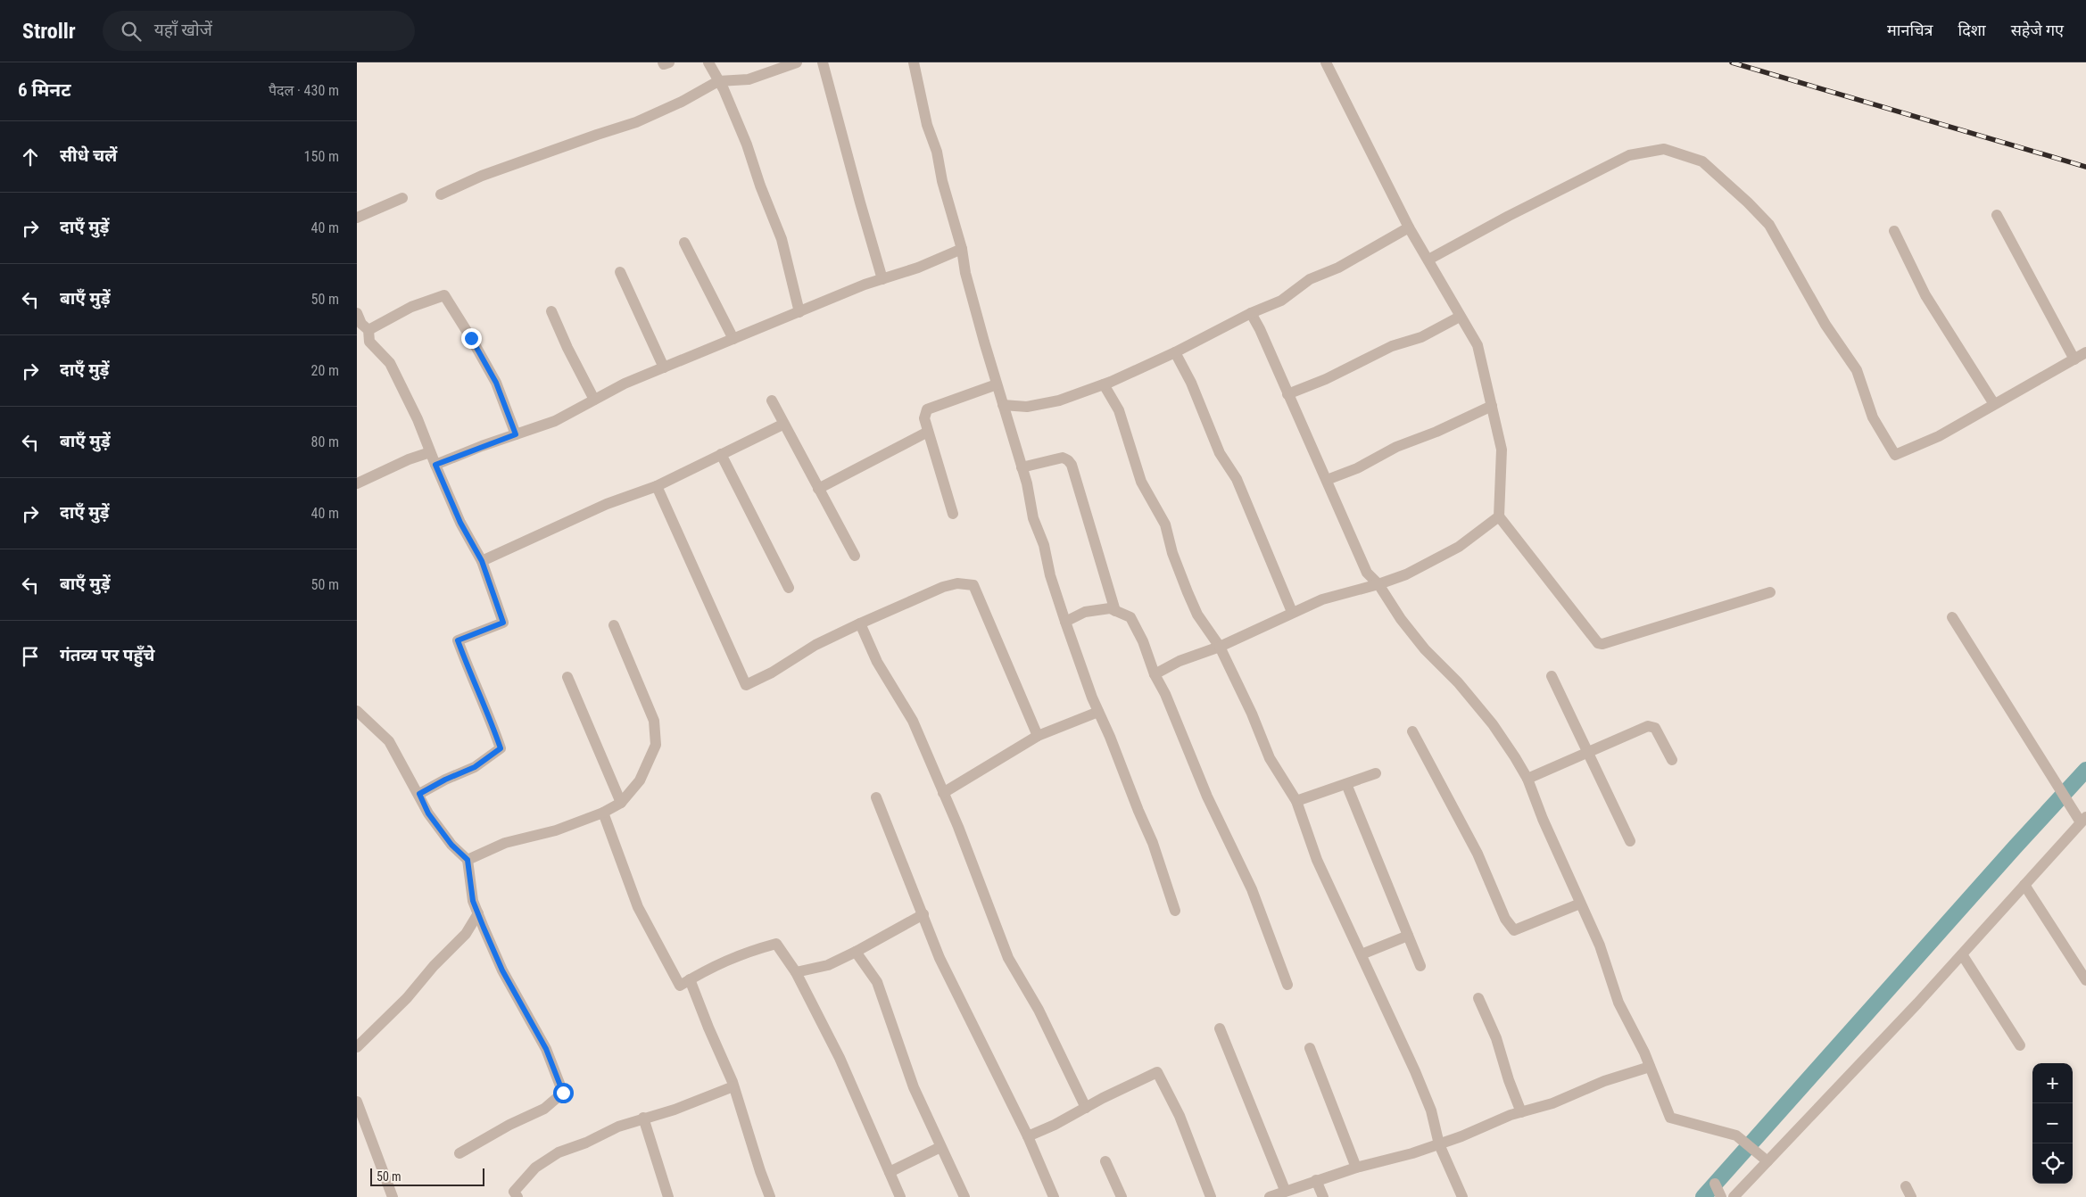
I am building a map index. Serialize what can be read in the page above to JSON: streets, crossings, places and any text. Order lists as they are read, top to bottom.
{
  "scale_bar": "50 m",
  "page": {
    "header": "Strollr",
    "search": "यहाँ खोजें",
    "nav": ["मानचित्र", "दिशा", "सहेजे गए"],
    "heading": ["6 मिनट", "पैदल · 430 m"],
    "list": [
      ["सीधे चलें", "150 m"],
      ["दाएँ मुड़ें", "40 m"],
      ["बाएँ मुड़ें", "50 m"],
      ["दाएँ मुड़ें", "20 m"],
      ["बाएँ मुड़ें", "80 m"],
      ["दाएँ मुड़ें", "40 m"],
      ["बाएँ मुड़ें", "50 m"],
      "गंतव्य पर पहुँचे"
    ],
    "map_buttons": ["+", "−"],
    "scale": "50 m"
  }
}
